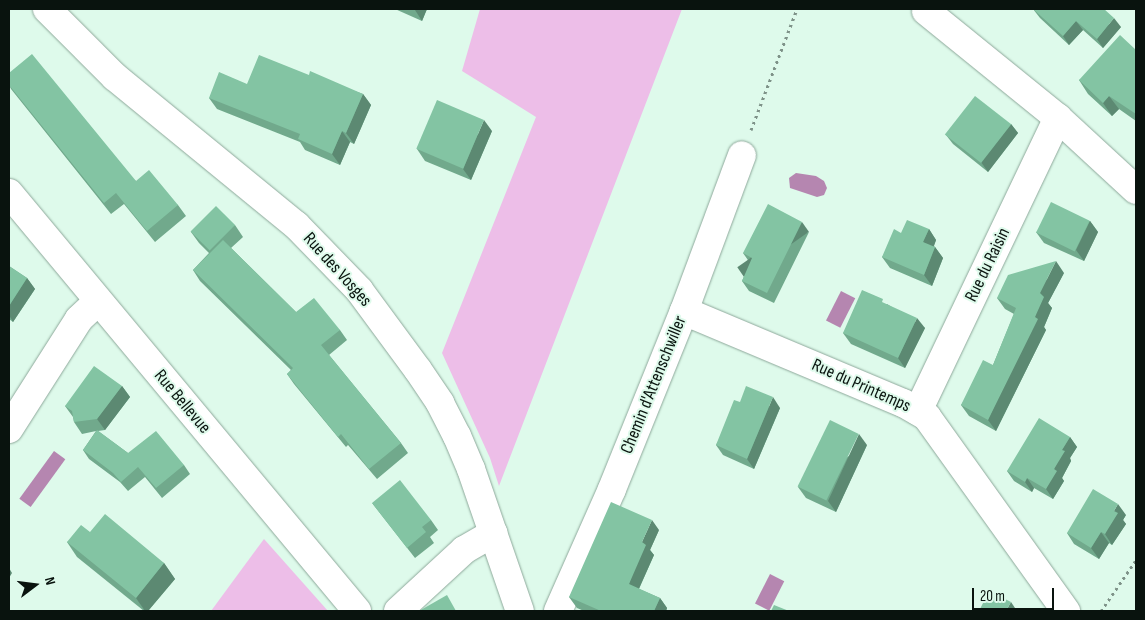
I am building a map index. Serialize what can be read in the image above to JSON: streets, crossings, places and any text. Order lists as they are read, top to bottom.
{
  "streets": {
    "street": [
      "Rue du Raisin",
      "Rue des Vosges",
      "Chemin d'Attenschwiller",
      "Rue du Printemps",
      "Rue Bellevue"
    ]
  },
  "crossings": [
    ["Rue du Raisin", "Rue du Printemps"],
    ["Chemin d'Attenschwiller", "Rue du Printemps"]
  ],
  "scale_bar": "20 m",
  "north": "right"
}
